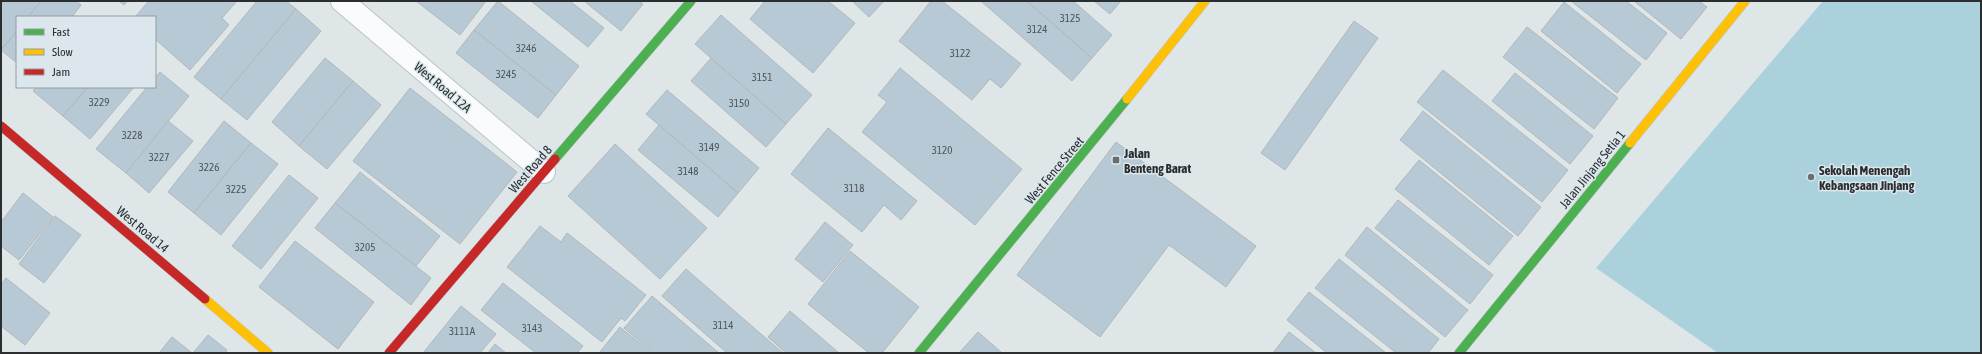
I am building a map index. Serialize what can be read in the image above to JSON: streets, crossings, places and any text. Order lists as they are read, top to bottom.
{
  "streets": {
    "street": [
      "West Road 12A",
      "West Road 8",
      "Jalan Jinjang Setia 1",
      "West Fence Street",
      "West Road 14"
    ]
  },
  "crossings": [
    ["West Road 12A", "West Road 8"]
  ],
  "places": {
    "transit": ["Jalan Benteng Barat"],
    "other": ["Sekolah Menengah Kebangsaan Jinjang"]
  },
  "house_numbers": [
    "3125",
    "3124",
    "3246",
    "3122",
    "3245",
    "3151",
    "3229",
    "3150",
    "3228",
    "3149",
    "3120",
    "3227",
    "3226",
    "3148",
    "3118",
    "3225",
    "3205",
    "3114",
    "3143",
    "3111A"
  ],
  "legend": ["Fast", "Slow", "Jam"]
}
